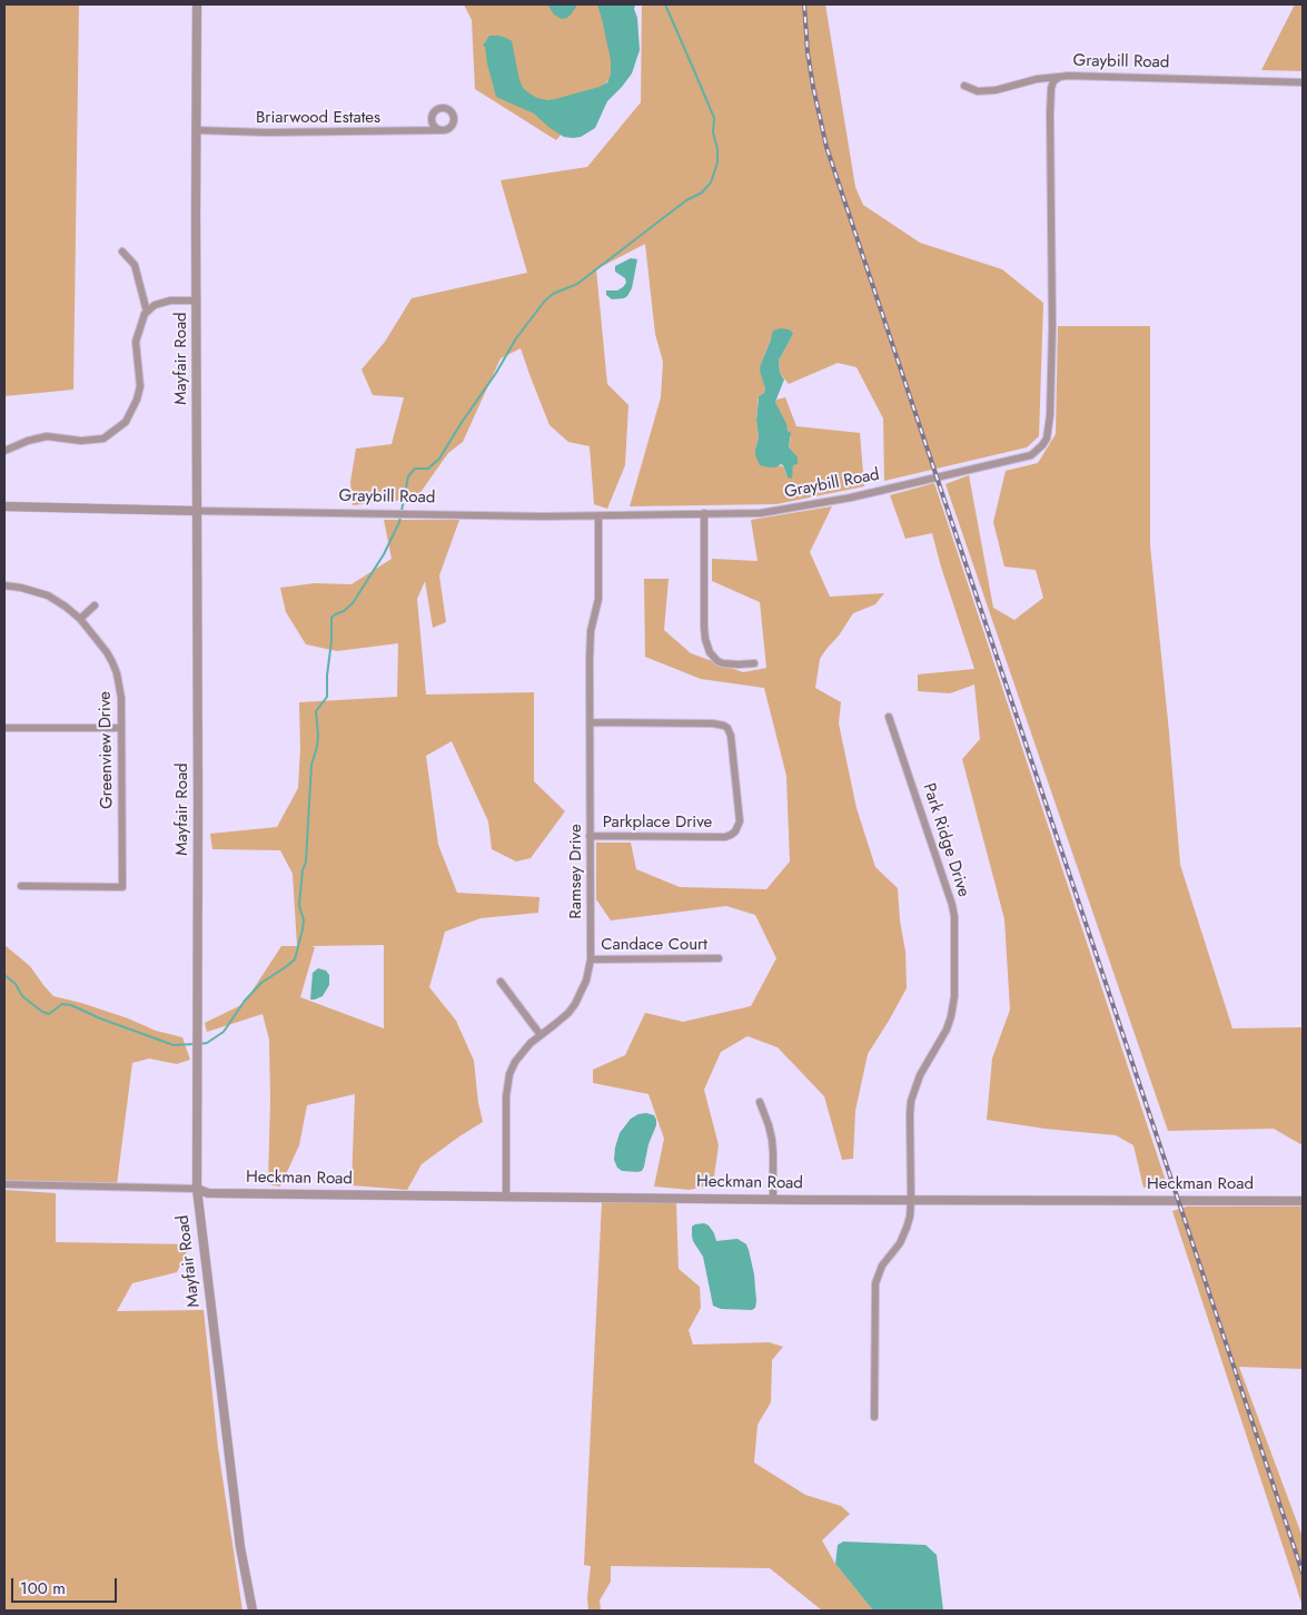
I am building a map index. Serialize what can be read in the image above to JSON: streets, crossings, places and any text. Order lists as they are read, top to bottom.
{
  "streets": {
    "street": [
      "Graybill Road",
      "Briarwood Estates",
      "Mayfair Road",
      "Greenview Drive",
      "Parkplace Drive",
      "Park Ridge Drive",
      "Ramsey Drive",
      "Candace Court",
      "Heckman Road"
    ]
  },
  "crossings": [
    ["Graybill Road", "Mayfair Road"],
    ["Graybill Road", "Ramsey Drive"],
    ["Briarwood Estates", "Mayfair Road"],
    ["Mayfair Road", "Heckman Road"],
    ["Parkplace Drive", "Ramsey Drive"],
    ["Park Ridge Drive", "Heckman Road"],
    ["Ramsey Drive", "Candace Court"],
    ["Ramsey Drive", "Heckman Road"]
  ],
  "scale_bar": "100 m"
}
